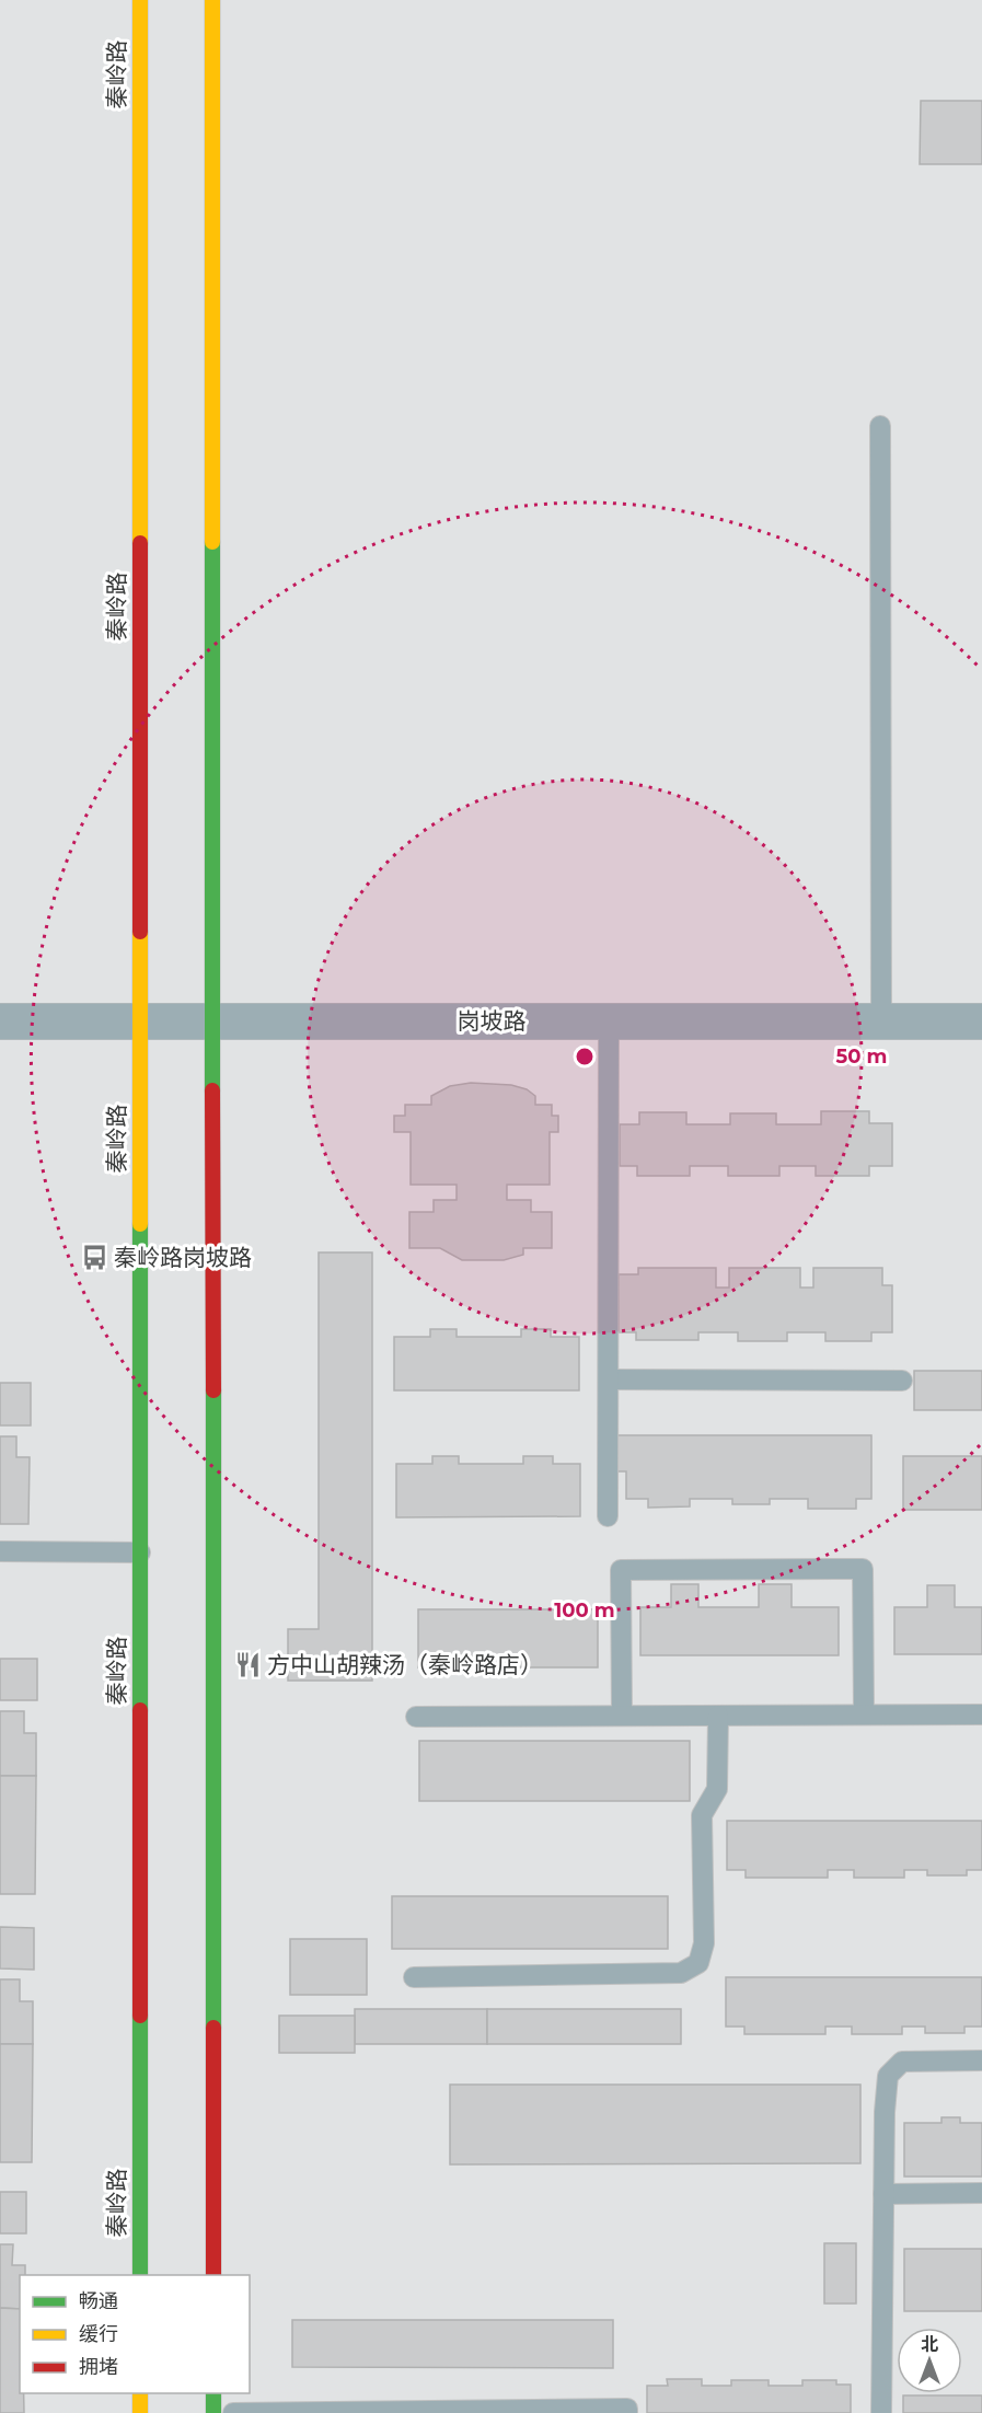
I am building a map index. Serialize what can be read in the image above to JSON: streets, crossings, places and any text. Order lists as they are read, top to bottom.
{
  "streets": {
    "main road": ["秦岭路"],
    "street": ["岗坡路"]
  },
  "crossings": [
    ["秦岭路", "岗坡路"]
  ],
  "places": {
    "bus stop": ["秦岭路岗坡路"],
    "restaurant": ["方中山胡辣汤（秦岭路店）"]
  },
  "legend": ["畅通", "缓行", "拥堵"],
  "north": "top",
  "rings": ["50 m", "100 m"]
}
